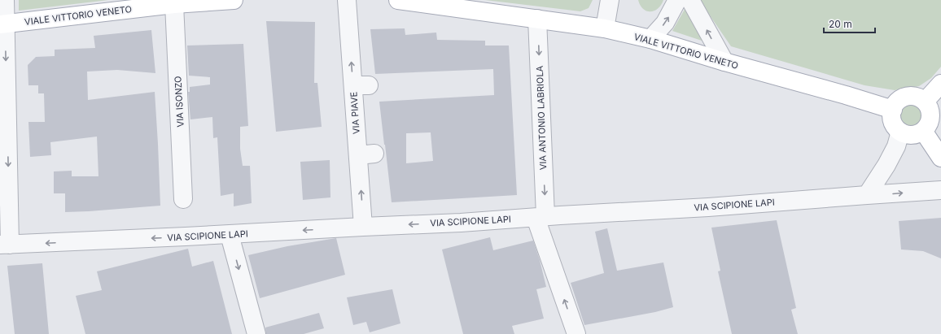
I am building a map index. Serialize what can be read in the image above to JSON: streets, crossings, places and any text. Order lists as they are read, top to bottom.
{
  "streets": {
    "main road": ["VIALE VITTORIO VENETO"],
    "street": [
      "VIA ISONZO",
      "VIA PIAVE",
      "VIA ANTONIO LABRIOLA",
      "VIA SCIPIONE LAPI"
    ]
  },
  "crossings": [
    ["VIALE VITTORIO VENETO", "VIA ISONZO"],
    ["VIALE VITTORIO VENETO", "VIA ANTONIO LABRIOLA"],
    ["VIA PIAVE", "VIA SCIPIONE LAPI"],
    ["VIA ANTONIO LABRIOLA", "VIA SCIPIONE LAPI"]
  ],
  "one_way": ["VIA PIAVE"],
  "scale_bar": "20 m"
}
